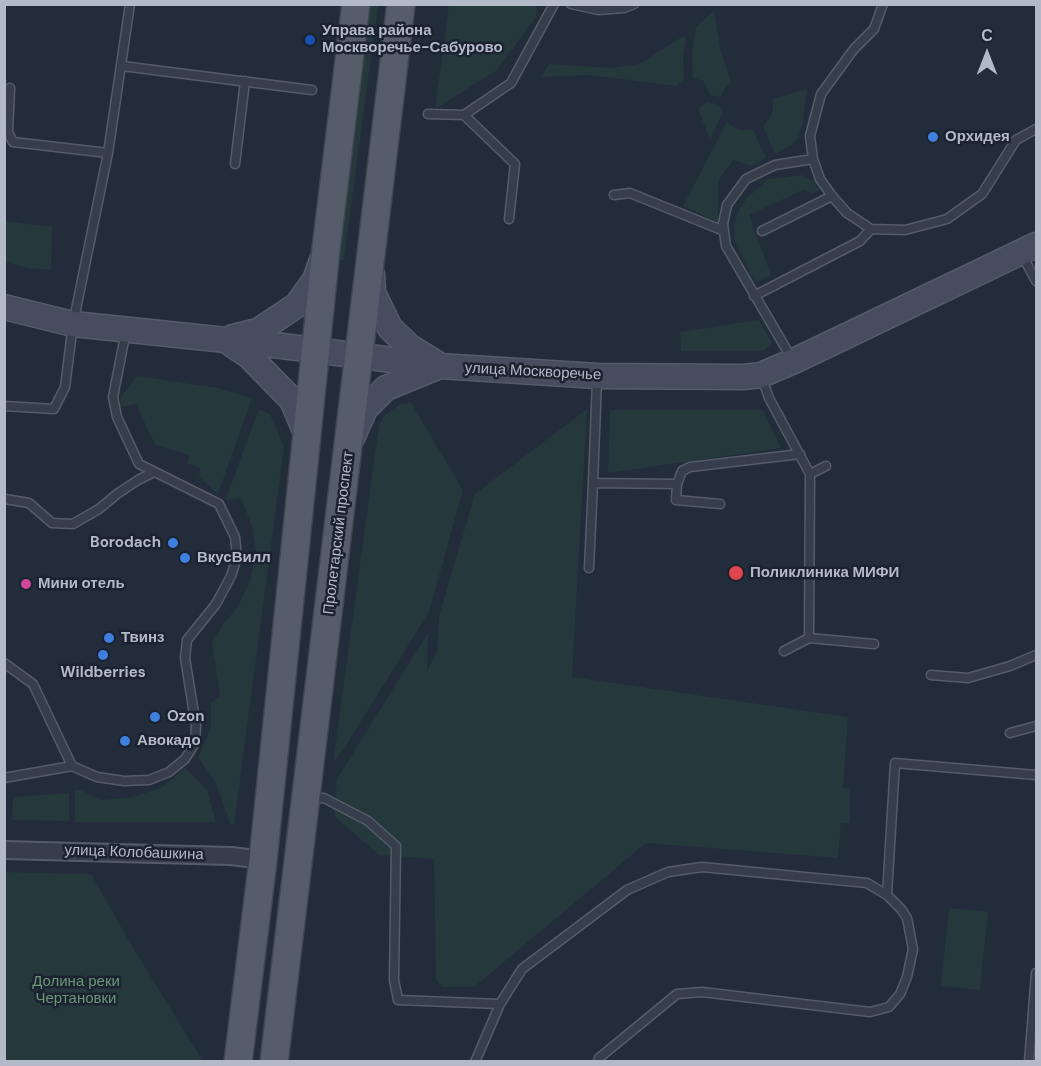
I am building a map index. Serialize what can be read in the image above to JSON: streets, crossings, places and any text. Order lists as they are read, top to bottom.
{
  "streets": {
    "main road": ["улица Москворечье", "Пролетарский проспект"],
    "street": ["улица Колобашкина"]
  },
  "crossings": [
    ["улица Москворечье", "Пролетарский проспект"]
  ],
  "parks": ["Долина реки Чертановки"],
  "places": [
    "Управа района Москворечье-Сабурово",
    "Орхидея",
    "Borodach",
    "ВкусВилл",
    "Поликлиника МИФИ",
    "Мини отель",
    "Твинз",
    "Wildberries",
    "Ozon",
    "Авокадо"
  ],
  "north": "top"
}
